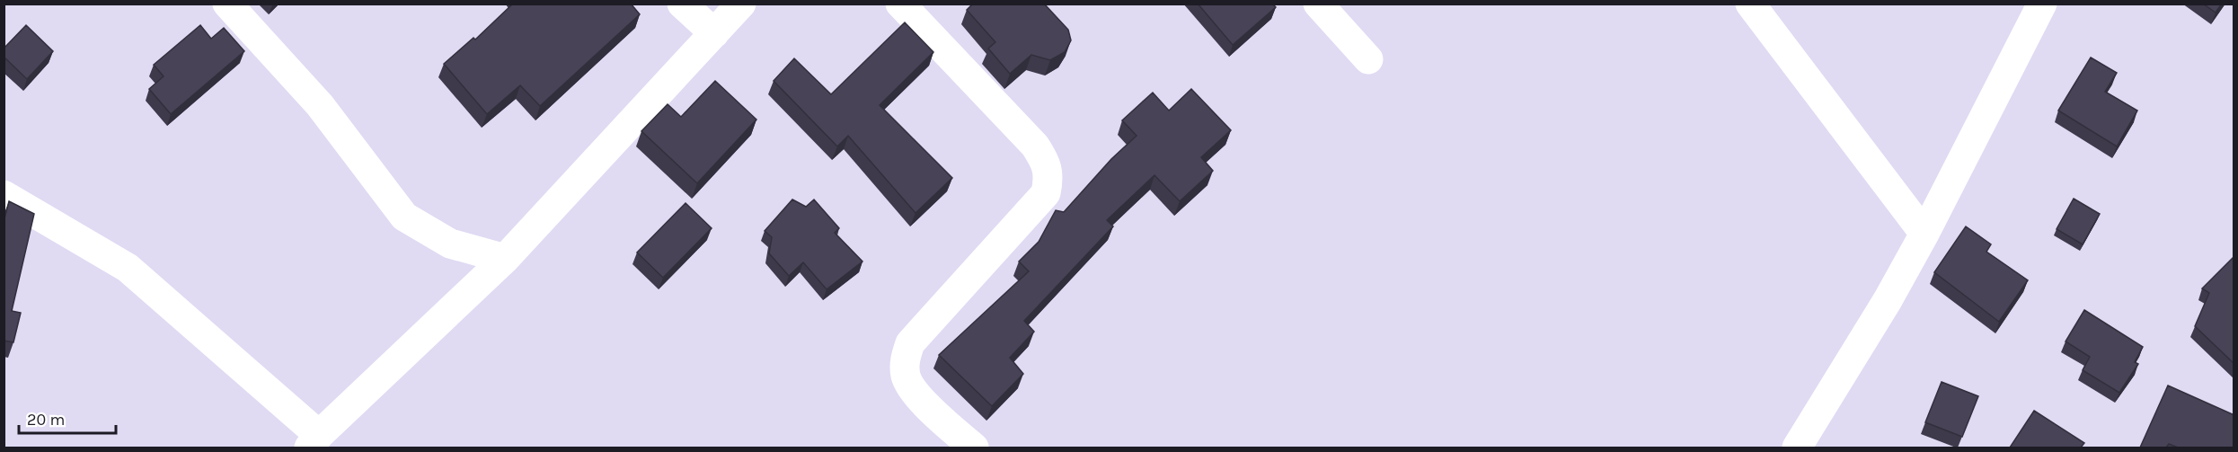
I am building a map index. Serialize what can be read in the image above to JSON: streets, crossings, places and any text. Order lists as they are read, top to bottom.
{
  "scale_bar": "20 m"
}
